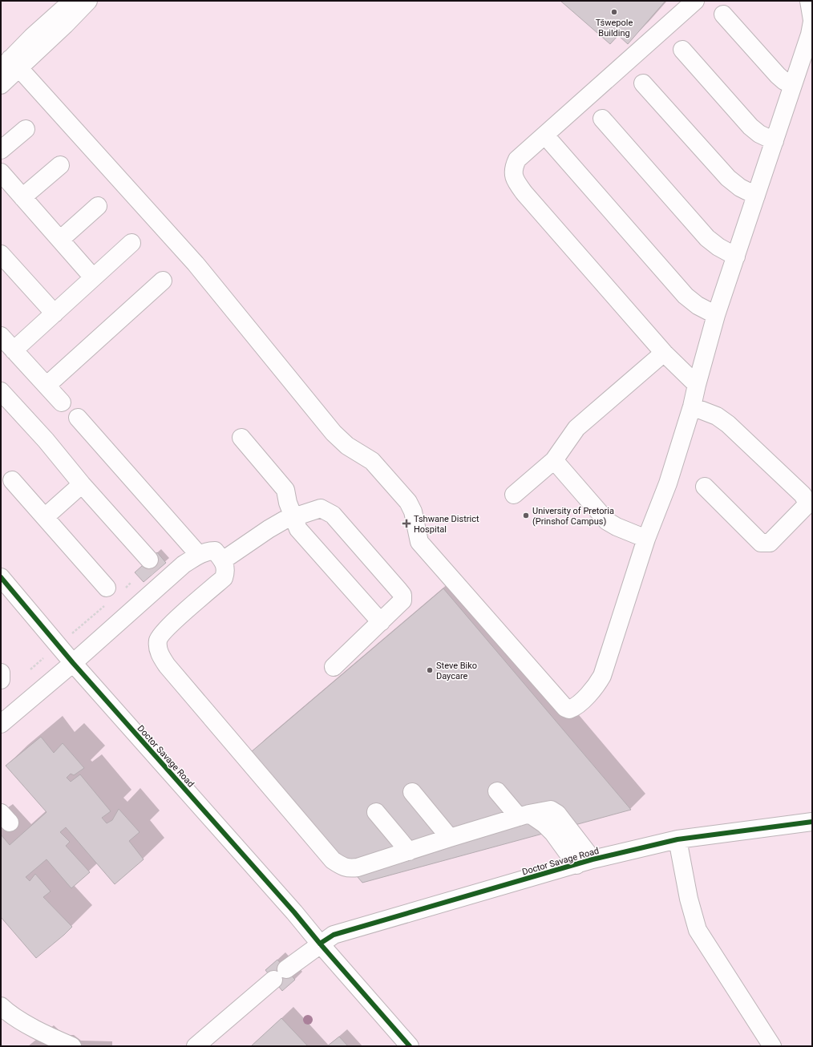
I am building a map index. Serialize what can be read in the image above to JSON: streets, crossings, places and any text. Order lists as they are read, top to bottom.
{
  "streets": {
    "street": ["Doctor Savage Road"]
  },
  "places": {
    "other": ["Tšwepole Building", "University of Pretoria (Prinshof Campus)", "Steve Biko Daycare"],
    "health": ["Tshwane District Hospital"]
  }
}
